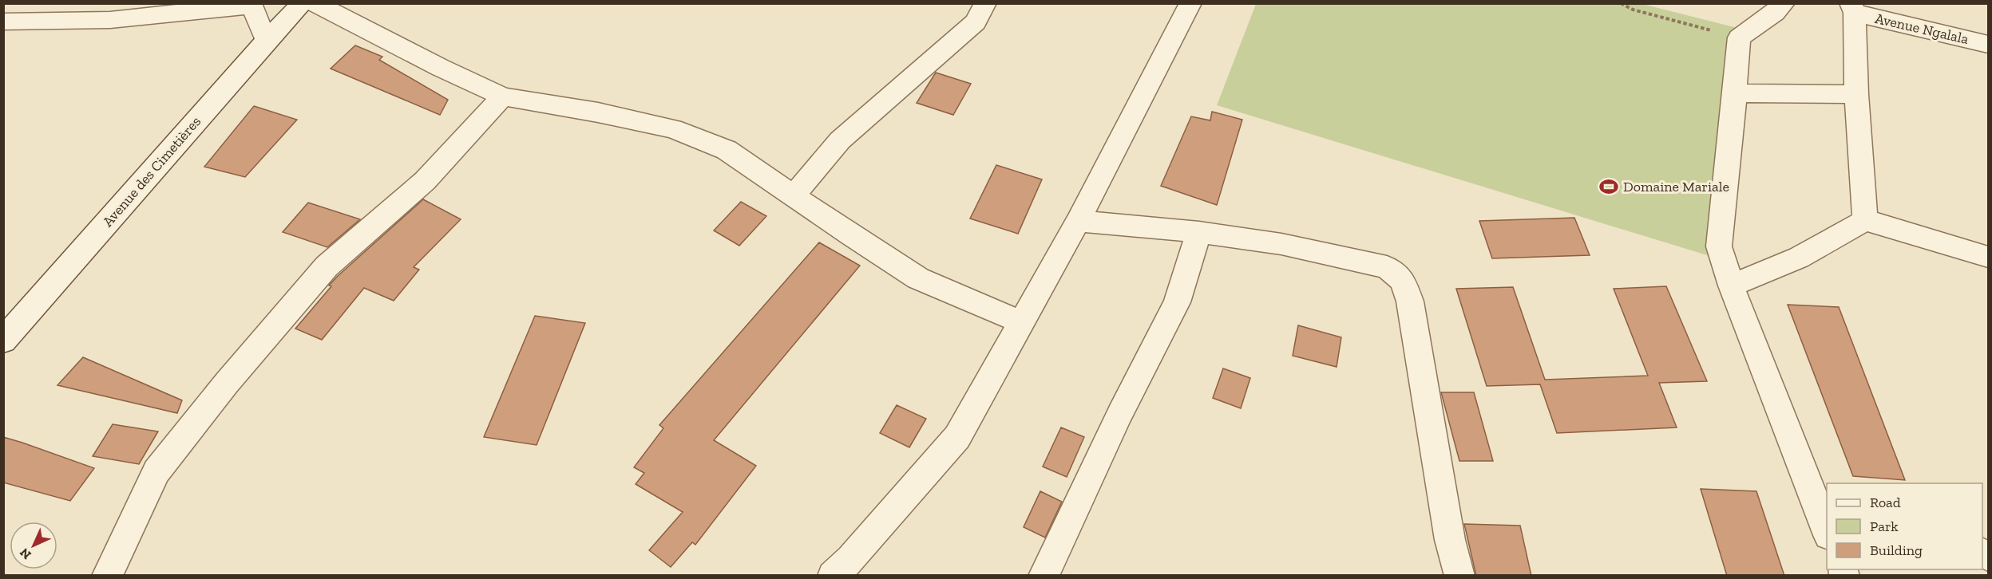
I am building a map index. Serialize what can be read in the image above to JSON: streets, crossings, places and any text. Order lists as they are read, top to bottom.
{
  "streets": {
    "street": ["Avenue Ngalala", "Avenue des Cimetières"]
  },
  "places": {
    "sports": ["Domaine Mariale"]
  },
  "legend": ["Road", "Park", "Building"],
  "north": "bottom left"
}
